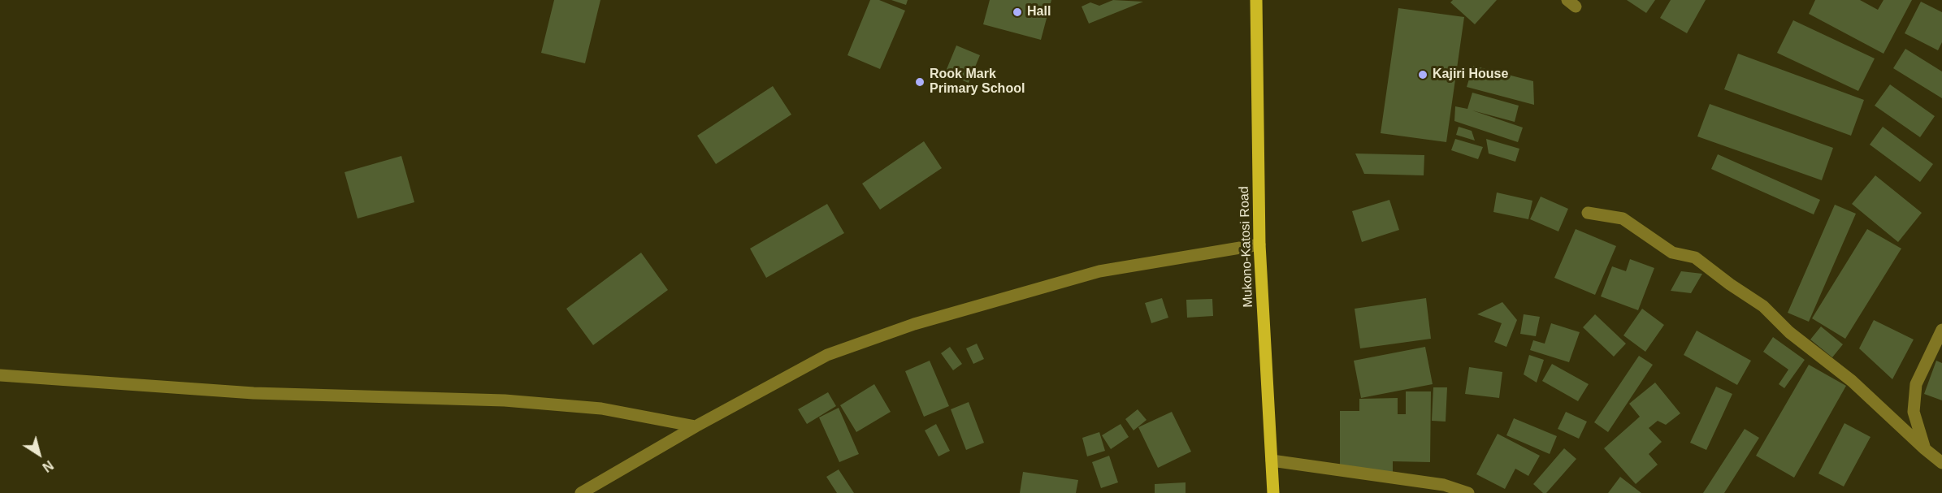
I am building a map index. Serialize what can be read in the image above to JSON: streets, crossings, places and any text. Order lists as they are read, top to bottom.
{
  "streets": {
    "main road": ["Mukono-Katosi Road"]
  },
  "places": ["Hall", "Kajiri House", "Rook Mark Primary School"],
  "north": "bottom right"
}
